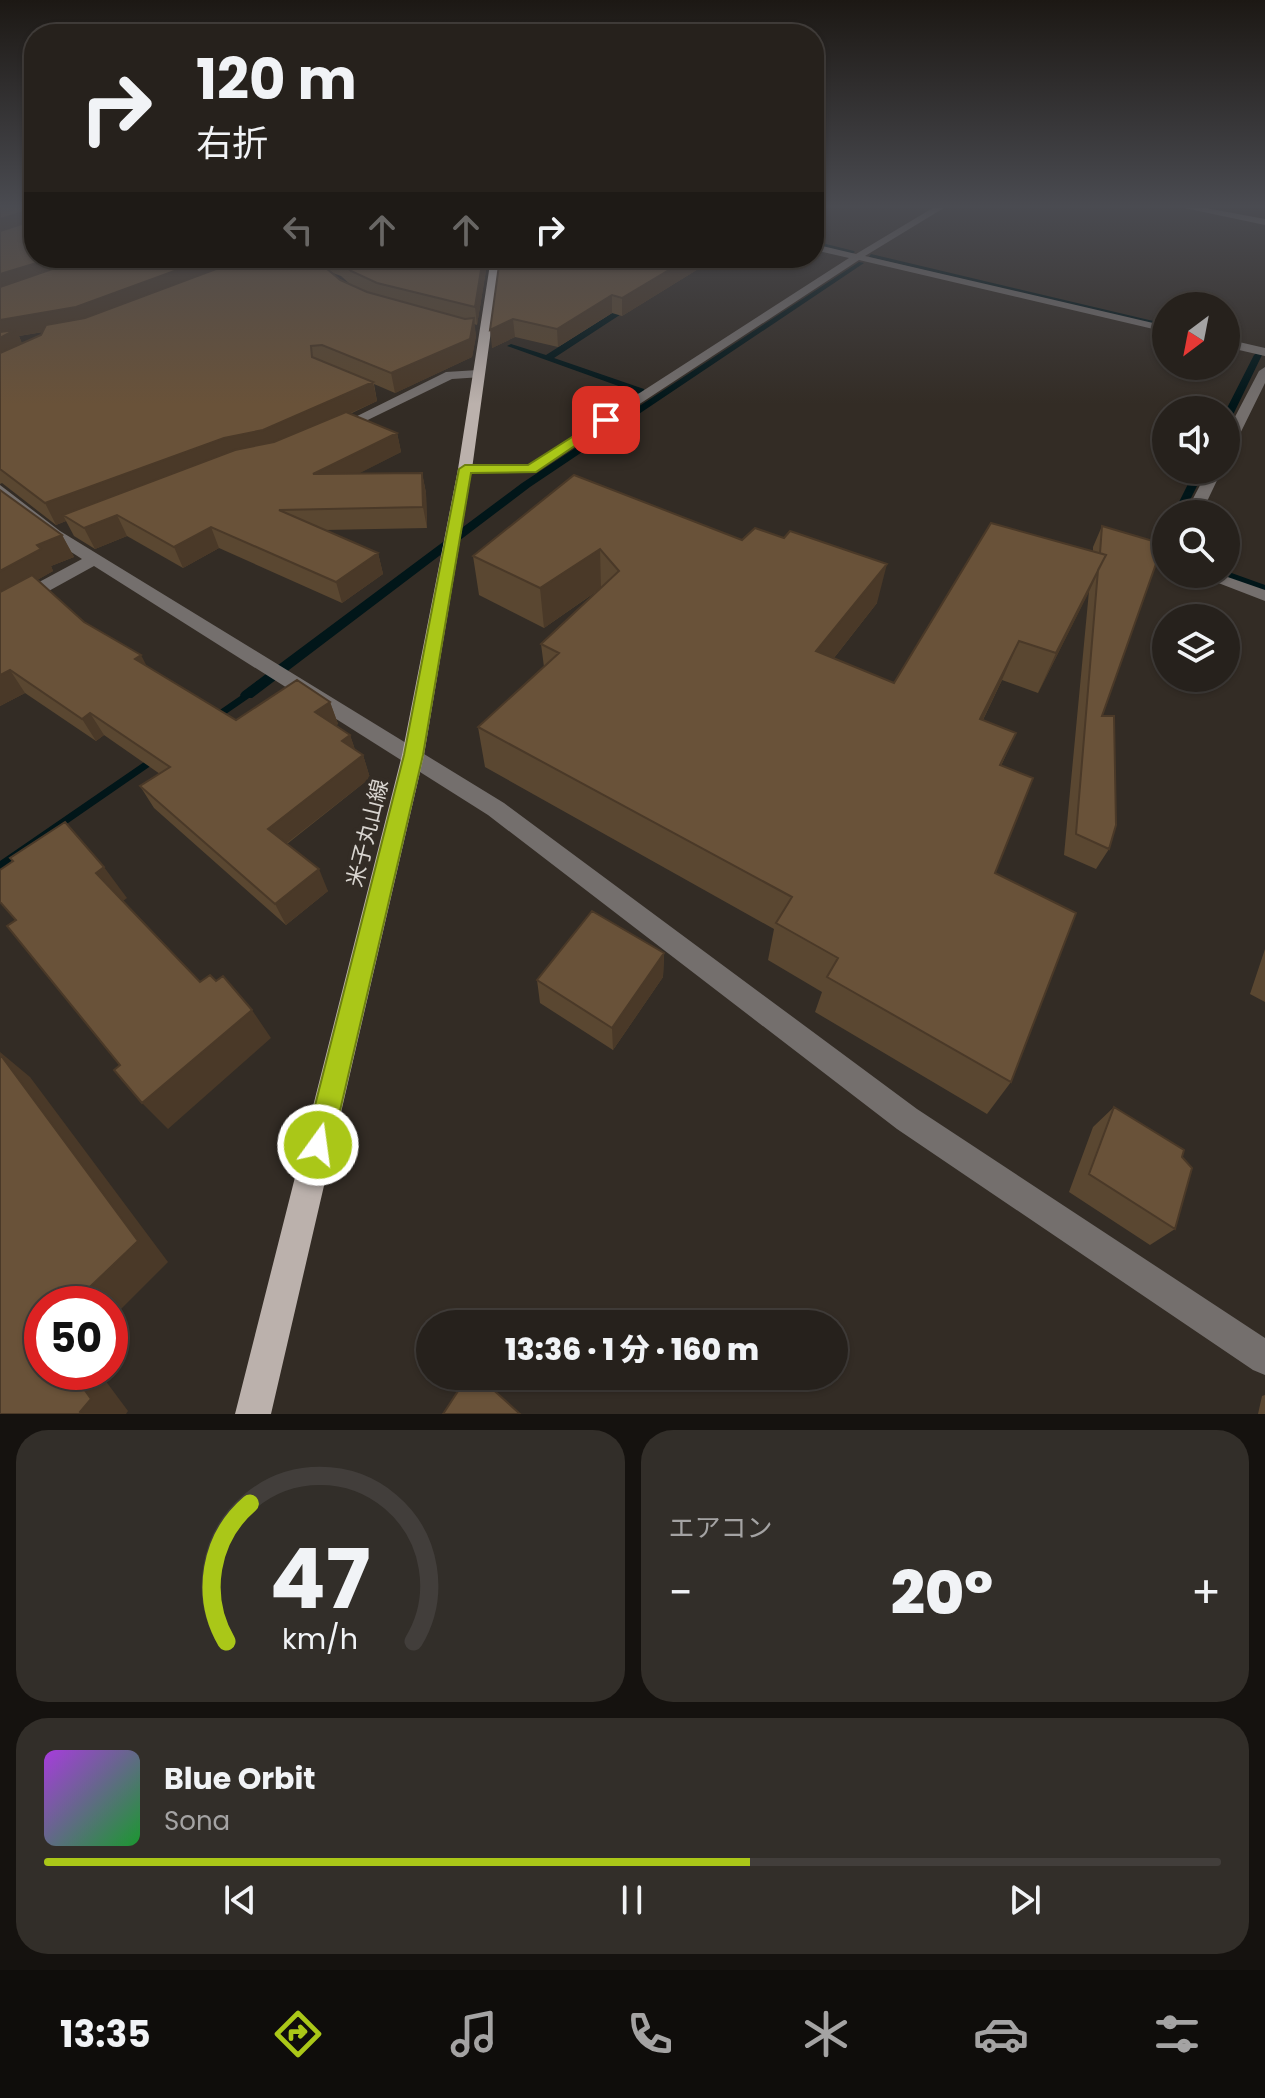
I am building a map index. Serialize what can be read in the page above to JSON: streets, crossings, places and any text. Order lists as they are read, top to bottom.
{
  "streets": {
    "main road": ["米子丸山線"]
  },
  "north": "bottom left",
  "page": {
    "turn": ["120 m", "右折"],
    "limit": "50",
    "trip": "13:36 · 1 分 · 160 m",
    "tile": "エアコン",
    "heat": ["−", "20°", "+"],
    "song": ["Blue Orbit", "Sona"],
    "tabs": "13:35",
    "gauge": ["47", "km/h"]
  }
}
